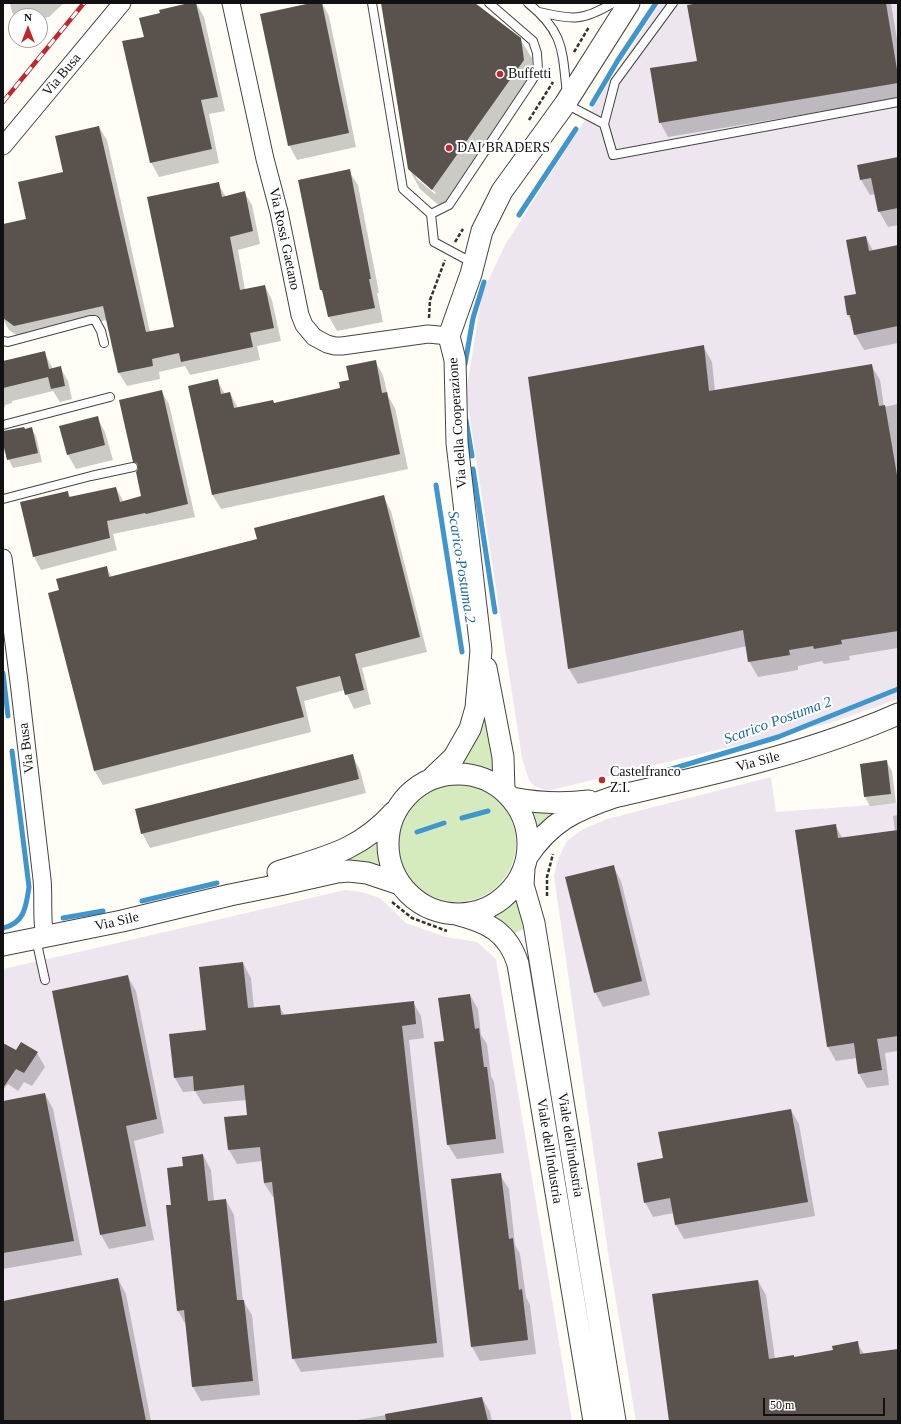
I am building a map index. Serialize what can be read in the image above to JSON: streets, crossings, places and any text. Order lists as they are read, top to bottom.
{
  "streets": {
    "street": [
      "Via Busa",
      "Via Rossi Gaetano",
      "Via della Cooperazione",
      "Via Sile",
      "Viale dell'industria",
      "Viale dell'Industria"
    ]
  },
  "crossings": [
    ["Via Busa", "Via Sile"],
    ["Via Rossi Gaetano", "Via della Cooperazione"],
    ["Via della Cooperazione", "Via Sile"],
    ["Via della Cooperazione", "Viale dell'industria"],
    ["Via Sile", "Viale dell'industria"],
    ["Via Sile", "Viale dell'Industria"]
  ],
  "water": ["Scarico Postuma 2"],
  "places": ["Buffetti", "DAI BRADERS", "Castelfranco Z.I."],
  "scale_bar": "50 m",
  "north": "top"
}
